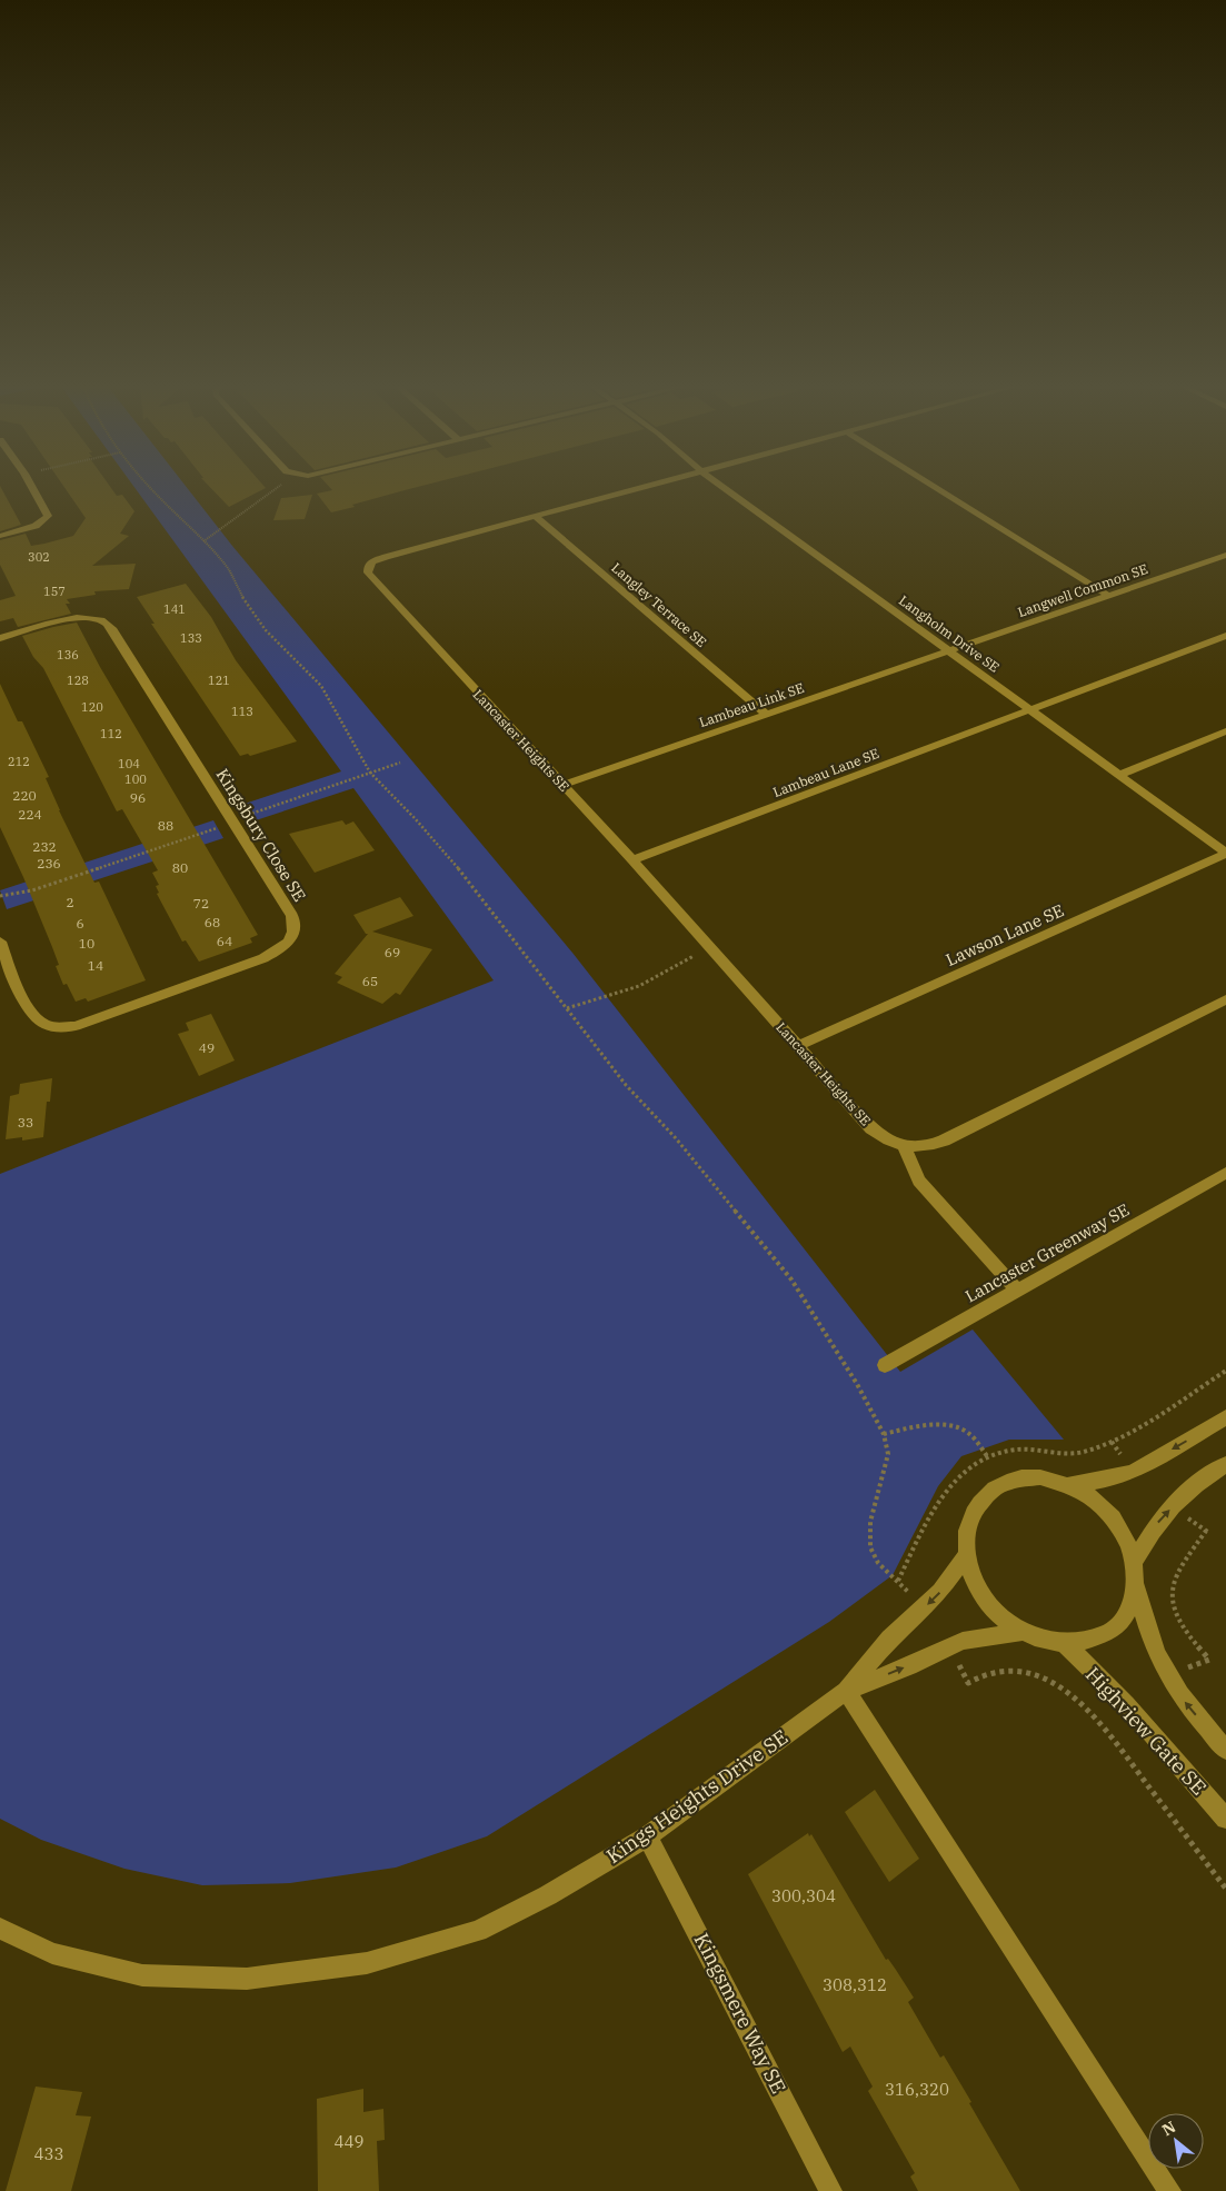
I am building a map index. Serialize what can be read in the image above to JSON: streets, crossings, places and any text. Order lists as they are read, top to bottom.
{
  "streets": {
    "street": [
      "Langwell Common SE",
      "Langley Terrace SE",
      "Langholm Drive SE",
      "Lambeau Link SE",
      "Lancaster Heights SE",
      "Lambeau Lane SE",
      "Kingsbury Close SE",
      "Lawson Lane SE",
      "Lancaster Greenway SE",
      "Highview Gate SE",
      "Kings Heights Drive SE",
      "Kingsmere Way SE"
    ]
  },
  "crossings": [
    ["Langwell Common SE", "Langholm Drive SE"],
    ["Langwell Common SE", "Lambeau Link SE"],
    ["Langley Terrace SE", "Lambeau Link SE"],
    ["Langley Terrace SE", "Lancaster Heights SE"],
    ["Langholm Drive SE", "Lambeau Link SE"],
    ["Langholm Drive SE", "Lambeau Lane SE"],
    ["Langholm Drive SE", "Lawson Lane SE"],
    ["Lambeau Link SE", "Lancaster Heights SE"],
    ["Lancaster Heights SE", "Lambeau Lane SE"],
    ["Lancaster Heights SE", "Lawson Lane SE"],
    ["Highview Gate SE", "Kings Heights Drive SE"],
    ["Kings Heights Drive SE", "Kingsmere Way SE"]
  ],
  "house_numbers": [
    "302",
    "157",
    "141",
    "133",
    "136",
    "128",
    "121",
    "120",
    "113",
    "112",
    "212",
    "104",
    "100",
    "220",
    "96",
    "224",
    "88",
    "232",
    "236",
    "80",
    "2",
    "72",
    "68",
    "6",
    "64",
    "10",
    "69",
    "14",
    "65",
    "49",
    "33",
    "300,304",
    "308,312",
    "316,320",
    "449",
    "433"
  ],
  "north": "top left"
}
